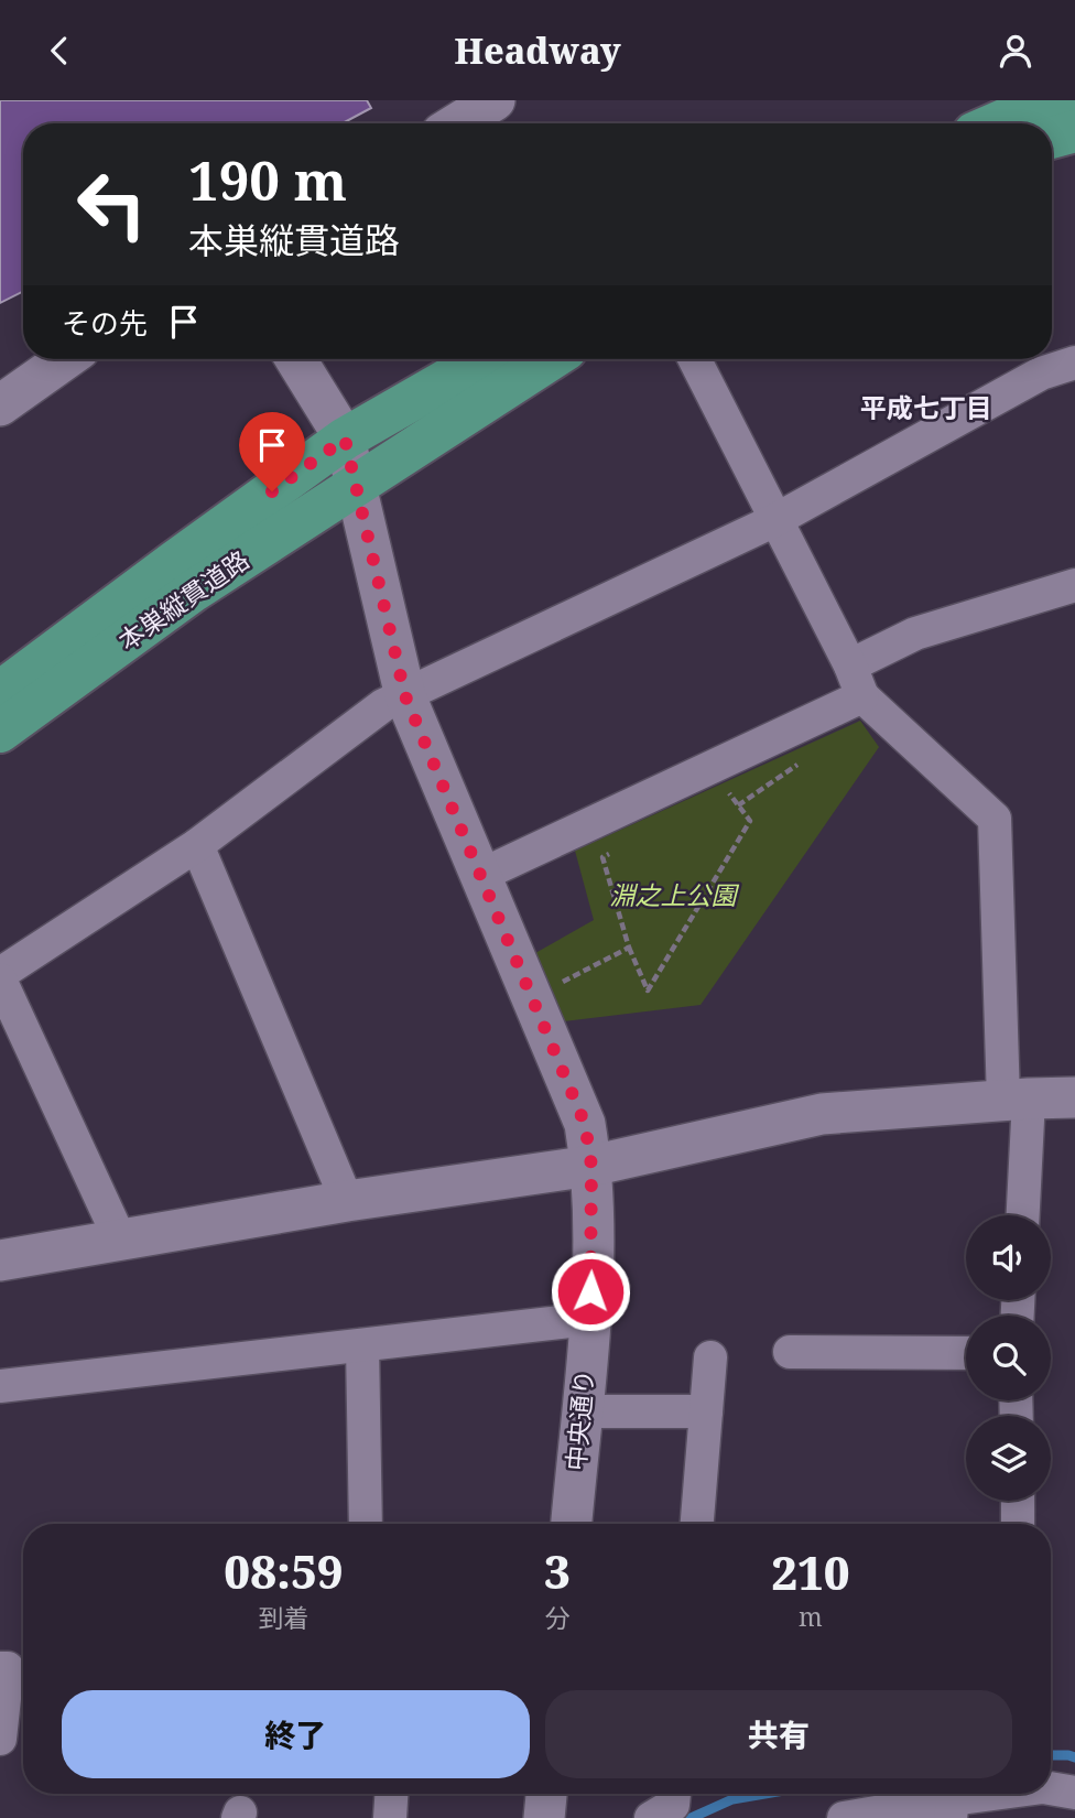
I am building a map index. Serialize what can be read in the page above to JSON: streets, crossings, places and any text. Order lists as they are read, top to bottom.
{
  "streets": {
    "main road": ["本巣縦貫道路"],
    "street": ["中央通り"]
  },
  "crossings": [
    ["本巣縦貫道路", "中央通り"]
  ],
  "districts": ["平成七丁目"],
  "parks": ["淵之上公園"],
  "page": {
    "header": "Headway",
    "turn": ["190 m", "本巣縦貫道路"],
    "then": "その先",
    "eta": [
      "08:59",
      "到着",
      "3",
      "分",
      "210",
      "m"
    ],
    "buttons": ["終了", "共有"]
  }
}
